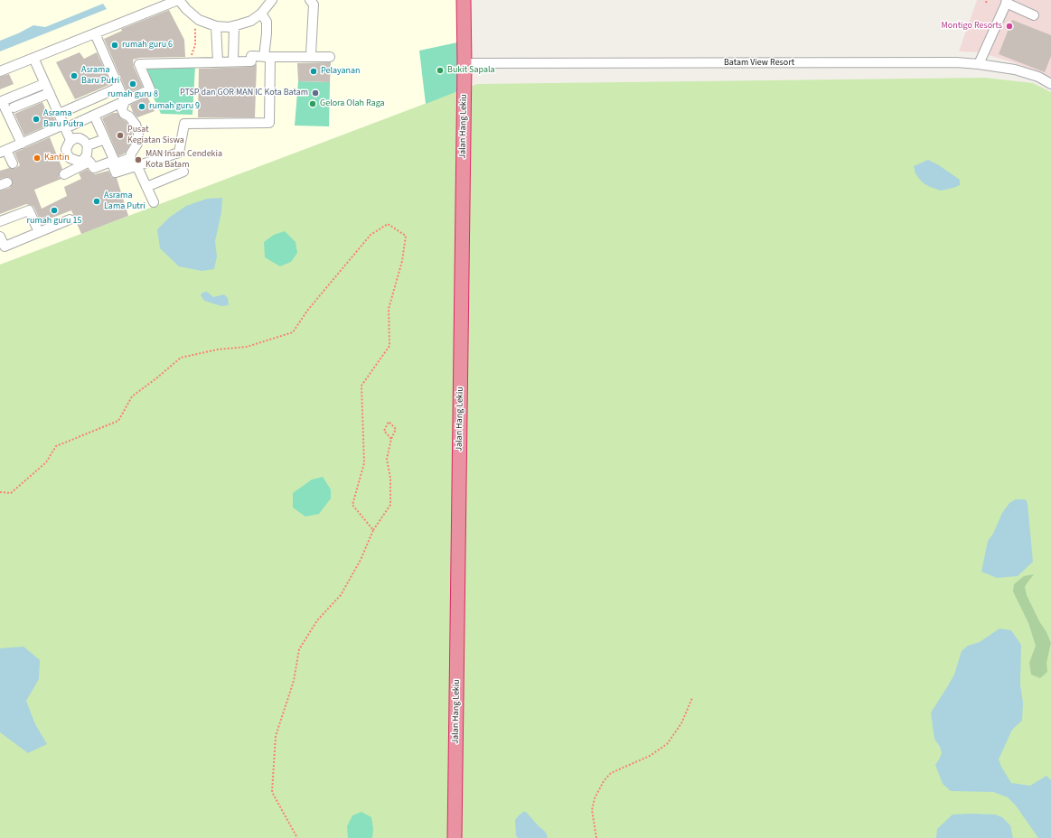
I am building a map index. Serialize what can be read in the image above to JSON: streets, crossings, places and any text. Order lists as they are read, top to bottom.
{
  "streets": {
    "highway": ["Jalan Hang Lekiu"],
    "street": ["Batam View Resort"]
  },
  "crossings": [
    ["Batam View Resort", "Jalan Hang Lekiu"]
  ],
  "places": [
    "Montigo Resorts",
    "rumah guru 6",
    "Bukit Sapala",
    "Pelayanan",
    "Asrama Baru Putri",
    "rumah guru 8",
    "PTSP dan GOR MAN IC Kota Batam",
    "Gelora Olah Raga",
    "rumah guru 9",
    "Asrama Baru Putra",
    "Pusat Kegiatan Siswa",
    "Kantin",
    "MAN Insan Cendekia Kota Batam",
    "Asrama Lama Putri",
    "rumah guru 15"
  ]
}
